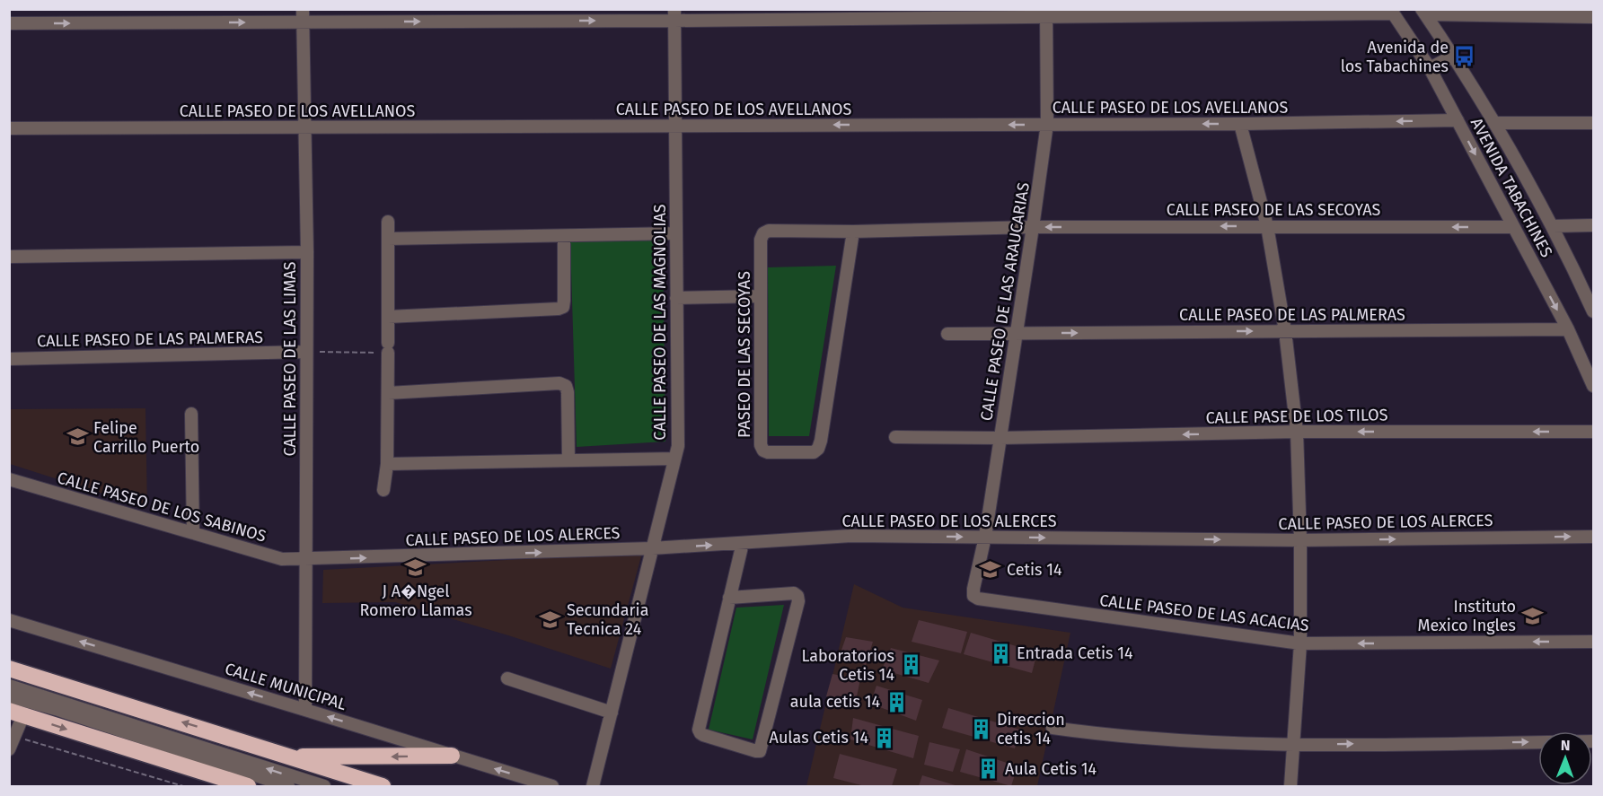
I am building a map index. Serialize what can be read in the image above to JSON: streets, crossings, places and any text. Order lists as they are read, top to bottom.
{
  "streets": {
    "street": [
      "CALLE PASEO DE LOS AVELLANOS",
      "AVENIDA TABACHINES",
      "CALLE PASEO DE LAS SECOYAS",
      "CALLE PASEO DE LAS ARAUCARIAS",
      "CALLE PASEO DE LAS PALMERAS",
      "CALLE PASEO DE LAS MAGNOLIAS",
      "PASEO DE LAS SECOYAS",
      "CALLE PASEO DE LAS LIMAS",
      "CALLE PASE DE LOS TILOS",
      "CALLE PASEO DE LOS SABINOS",
      "CALLE PASEO DE LOS ALERCES",
      "CALLE PASEO DE LAS ACACIAS",
      "CALLE MUNICIPAL"
    ]
  },
  "crossings": [
    ["CALLE PASEO DE LOS AVELLANOS", "AVENIDA TABACHINES"],
    ["CALLE PASEO DE LOS AVELLANOS", "CALLE PASEO DE LAS ARAUCARIAS"],
    ["CALLE PASEO DE LOS AVELLANOS", "CALLE PASEO DE LAS MAGNOLIAS"],
    ["CALLE PASEO DE LOS AVELLANOS", "CALLE PASEO DE LAS LIMAS"],
    ["AVENIDA TABACHINES", "CALLE PASEO DE LAS SECOYAS"],
    ["AVENIDA TABACHINES", "CALLE PASEO DE LAS PALMERAS"],
    ["CALLE PASEO DE LAS SECOYAS", "CALLE PASEO DE LAS ARAUCARIAS"],
    ["CALLE PASEO DE LAS SECOYAS", "PASEO DE LAS SECOYAS"],
    ["CALLE PASEO DE LAS ARAUCARIAS", "CALLE PASEO DE LAS PALMERAS"],
    ["CALLE PASEO DE LAS ARAUCARIAS", "PASEO DE LAS SECOYAS"],
    ["CALLE PASEO DE LAS ARAUCARIAS", "CALLE PASE DE LOS TILOS"],
    ["CALLE PASEO DE LAS ARAUCARIAS", "CALLE PASEO DE LOS ALERCES"],
    ["CALLE PASEO DE LAS ARAUCARIAS", "CALLE PASEO DE LAS ACACIAS"],
    ["CALLE PASEO DE LAS PALMERAS", "CALLE PASEO DE LAS LIMAS"],
    ["CALLE PASEO DE LAS MAGNOLIAS", "CALLE PASEO DE LOS ALERCES"],
    ["CALLE PASEO DE LAS LIMAS", "CALLE PASEO DE LOS SABINOS"],
    ["CALLE PASEO DE LAS LIMAS", "CALLE PASEO DE LOS ALERCES"],
    ["CALLE PASEO DE LAS LIMAS", "CALLE MUNICIPAL"],
    ["CALLE PASEO DE LOS SABINOS", "CALLE PASEO DE LOS ALERCES"]
  ],
  "one_way": [
    "CALLE PASEO DE LOS AVELLANOS",
    "CALLE PASEO DE LAS SECOYAS",
    "CALLE PASE DE LOS TILOS",
    "CALLE PASEO DE LOS ALERCES"
  ],
  "places": {
    "bus stop": ["Avenida de los Tabachines"],
    "school or university": [
      "Felipe Carrillo Puerto",
      "J A�Ngel Romero Llamas",
      "Cetis 14",
      "Instituto Mexico Ingles",
      "Secundaria Tecnica 24"
    ],
    "building": [
      "Entrada Cetis 14",
      "Laboratorios Cetis 14",
      "aula cetis 14",
      "Direccion cetis 14",
      "Aulas Cetis 14",
      "Aula Cetis 14"
    ]
  },
  "north": "top"
}
